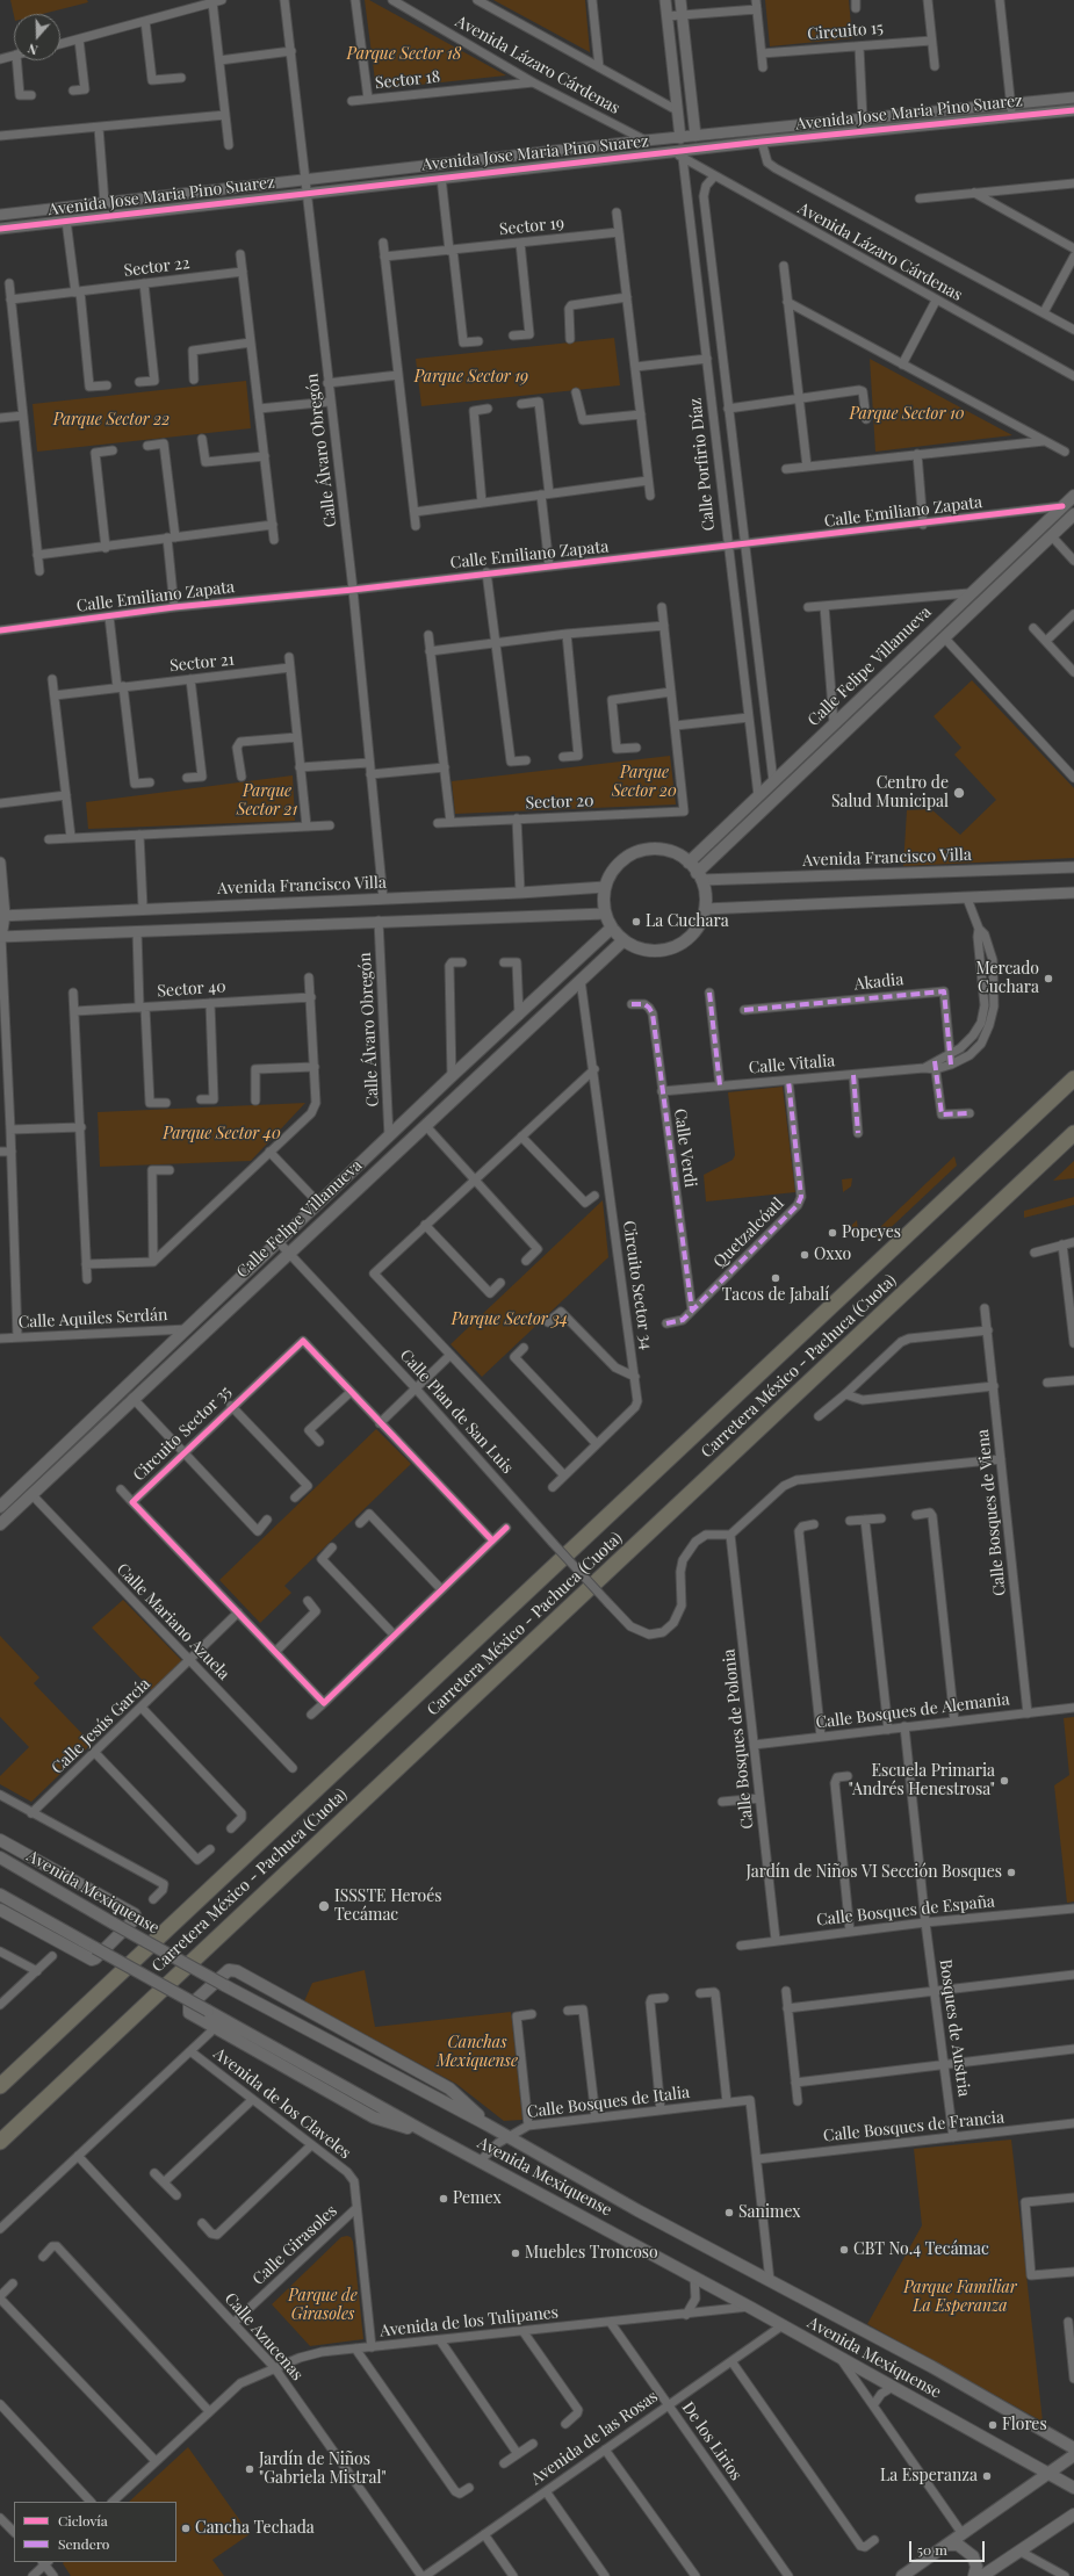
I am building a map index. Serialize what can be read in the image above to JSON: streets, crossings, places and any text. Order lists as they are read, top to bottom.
{
  "streets": {
    "highway": ["Carretera México - Pachuca (Cuota)"],
    "main road": ["Calle Felipe Villanueva", "Avenida Mexiquense"],
    "street": [
      "Circuito 15",
      "Avenida Lázaro Cárdenas",
      "Sector 18",
      "Avenida Jose Maria Pino Suarez",
      "Sector 19",
      "Sector 22",
      "Calle Álvaro Obregón",
      "Calle Porfirio Díaz",
      "Calle Emiliano Zapata",
      "Sector 21",
      "Sector 20",
      "Avenida Francisco Villa",
      "Akadia",
      "Sector 40",
      "Calle Vitalia",
      "Calle Verdi",
      "Quetzalcóatl",
      "Circuito Sector 34",
      "Calle Aquiles Serdán",
      "Calle Plan de San Luis",
      "Circuito Sector 35",
      "Calle Bosques de Viena",
      "Calle Mariano Azuela",
      "Calle Bosques de Alemania",
      "Calle Jesús García",
      "Calle Bosques de Polonia",
      "Calle Bosques de España",
      "Bosques de Austria",
      "Calle Bosques de Italia",
      "Avenida de los Claveles",
      "Calle Bosques de Francia",
      "Calle Girasoles",
      "Avenida de los Tulipanes",
      "Calle Azucenas",
      "Avenida de las Rosas",
      "De los Lirios"
    ]
  },
  "crossings": [
    ["Avenida Lázaro Cárdenas", "Sector 18"],
    ["Avenida Lázaro Cárdenas", "Avenida Jose Maria Pino Suarez"],
    ["Avenida Lázaro Cárdenas", "Calle Porfirio Díaz"],
    ["Avenida Jose Maria Pino Suarez", "Calle Álvaro Obregón"],
    ["Avenida Jose Maria Pino Suarez", "Calle Porfirio Díaz"],
    ["Calle Álvaro Obregón", "Calle Emiliano Zapata"],
    ["Calle Álvaro Obregón", "Calle Felipe Villanueva"],
    ["Calle Álvaro Obregón", "Avenida Francisco Villa"],
    ["Calle Porfirio Díaz", "Calle Emiliano Zapata"],
    ["Calle Porfirio Díaz", "Calle Felipe Villanueva"],
    ["Calle Emiliano Zapata", "Calle Felipe Villanueva"],
    ["Calle Felipe Villanueva", "Avenida Francisco Villa"],
    ["Calle Felipe Villanueva", "Circuito Sector 34"],
    ["Calle Felipe Villanueva", "Calle Aquiles Serdán"],
    ["Calle Felipe Villanueva", "Calle Plan de San Luis"],
    ["Calle Felipe Villanueva", "Circuito Sector 35"],
    ["Calle Felipe Villanueva", "Calle Mariano Azuela"],
    ["Sector 20", "Avenida Francisco Villa"],
    ["Akadia", "Calle Vitalia"],
    ["Calle Vitalia", "Calle Verdi"],
    ["Calle Vitalia", "Quetzalcóatl"],
    ["Calle Verdi", "Quetzalcóatl"],
    ["Calle Plan de San Luis", "Calle Bosques de Polonia"],
    ["Calle Bosques de Viena", "Calle Bosques de Alemania"],
    ["Calle Mariano Azuela", "Calle Jesús García"],
    ["Calle Bosques de Alemania", "Calle Bosques de Polonia"],
    ["Calle Bosques de Alemania", "Bosques de Austria"],
    ["Calle Bosques de Polonia", "Calle Bosques de España"],
    ["Avenida Mexiquense", "Calle Bosques de Italia"],
    ["Avenida Mexiquense", "Avenida de los Tulipanes"],
    ["Avenida Mexiquense", "Avenida de las Rosas"],
    ["Calle Bosques de España", "Bosques de Austria"],
    ["Bosques de Austria", "Calle Bosques de Francia"],
    ["Calle Bosques de Italia", "Calle Bosques de Francia"],
    ["Avenida de los Claveles", "Calle Girasoles"],
    ["Avenida de los Claveles", "Avenida de los Tulipanes"],
    ["Avenida de los Claveles", "Calle Azucenas"],
    ["Calle Girasoles", "Calle Azucenas"],
    ["Avenida de los Tulipanes", "Calle Azucenas"],
    ["Avenida de los Tulipanes", "De los Lirios"],
    ["Calle Azucenas", "Avenida de las Rosas"],
    ["Avenida de las Rosas", "De los Lirios"]
  ],
  "parks": [
    "Parque Sector 18",
    "Parque Sector 19",
    "Parque Sector 10",
    "Parque Sector 22",
    "Parque Sector 20",
    "Parque Sector 21",
    "Parque Sector 40",
    "Parque Sector 34",
    "Canchas Mexiquense",
    "Parque Familiar La Esperanza",
    "Parque de Girasoles"
  ],
  "places": [
    "Centro de Salud Municipal",
    "La Cuchara",
    "Mercado Cuchara",
    "Popeyes",
    "Oxxo",
    "Tacos de Jabalí",
    "Escuela Primaria \"Andrés Henestrosa\"",
    "Jardín de Niños VI Sección Bosques",
    "ISSSTE Heroés Tecámac",
    "Pemex",
    "Sanimex",
    "CBT No.4 Tecámac",
    "Muebles Troncoso",
    "Flores",
    "Jardín de Niños \"Gabriela Mistral\"",
    "La Esperanza",
    "Cancha Techada"
  ],
  "legend": ["Ciclovía", "Sendero"],
  "scale_bar": "50 m",
  "north": "bottom"
}
